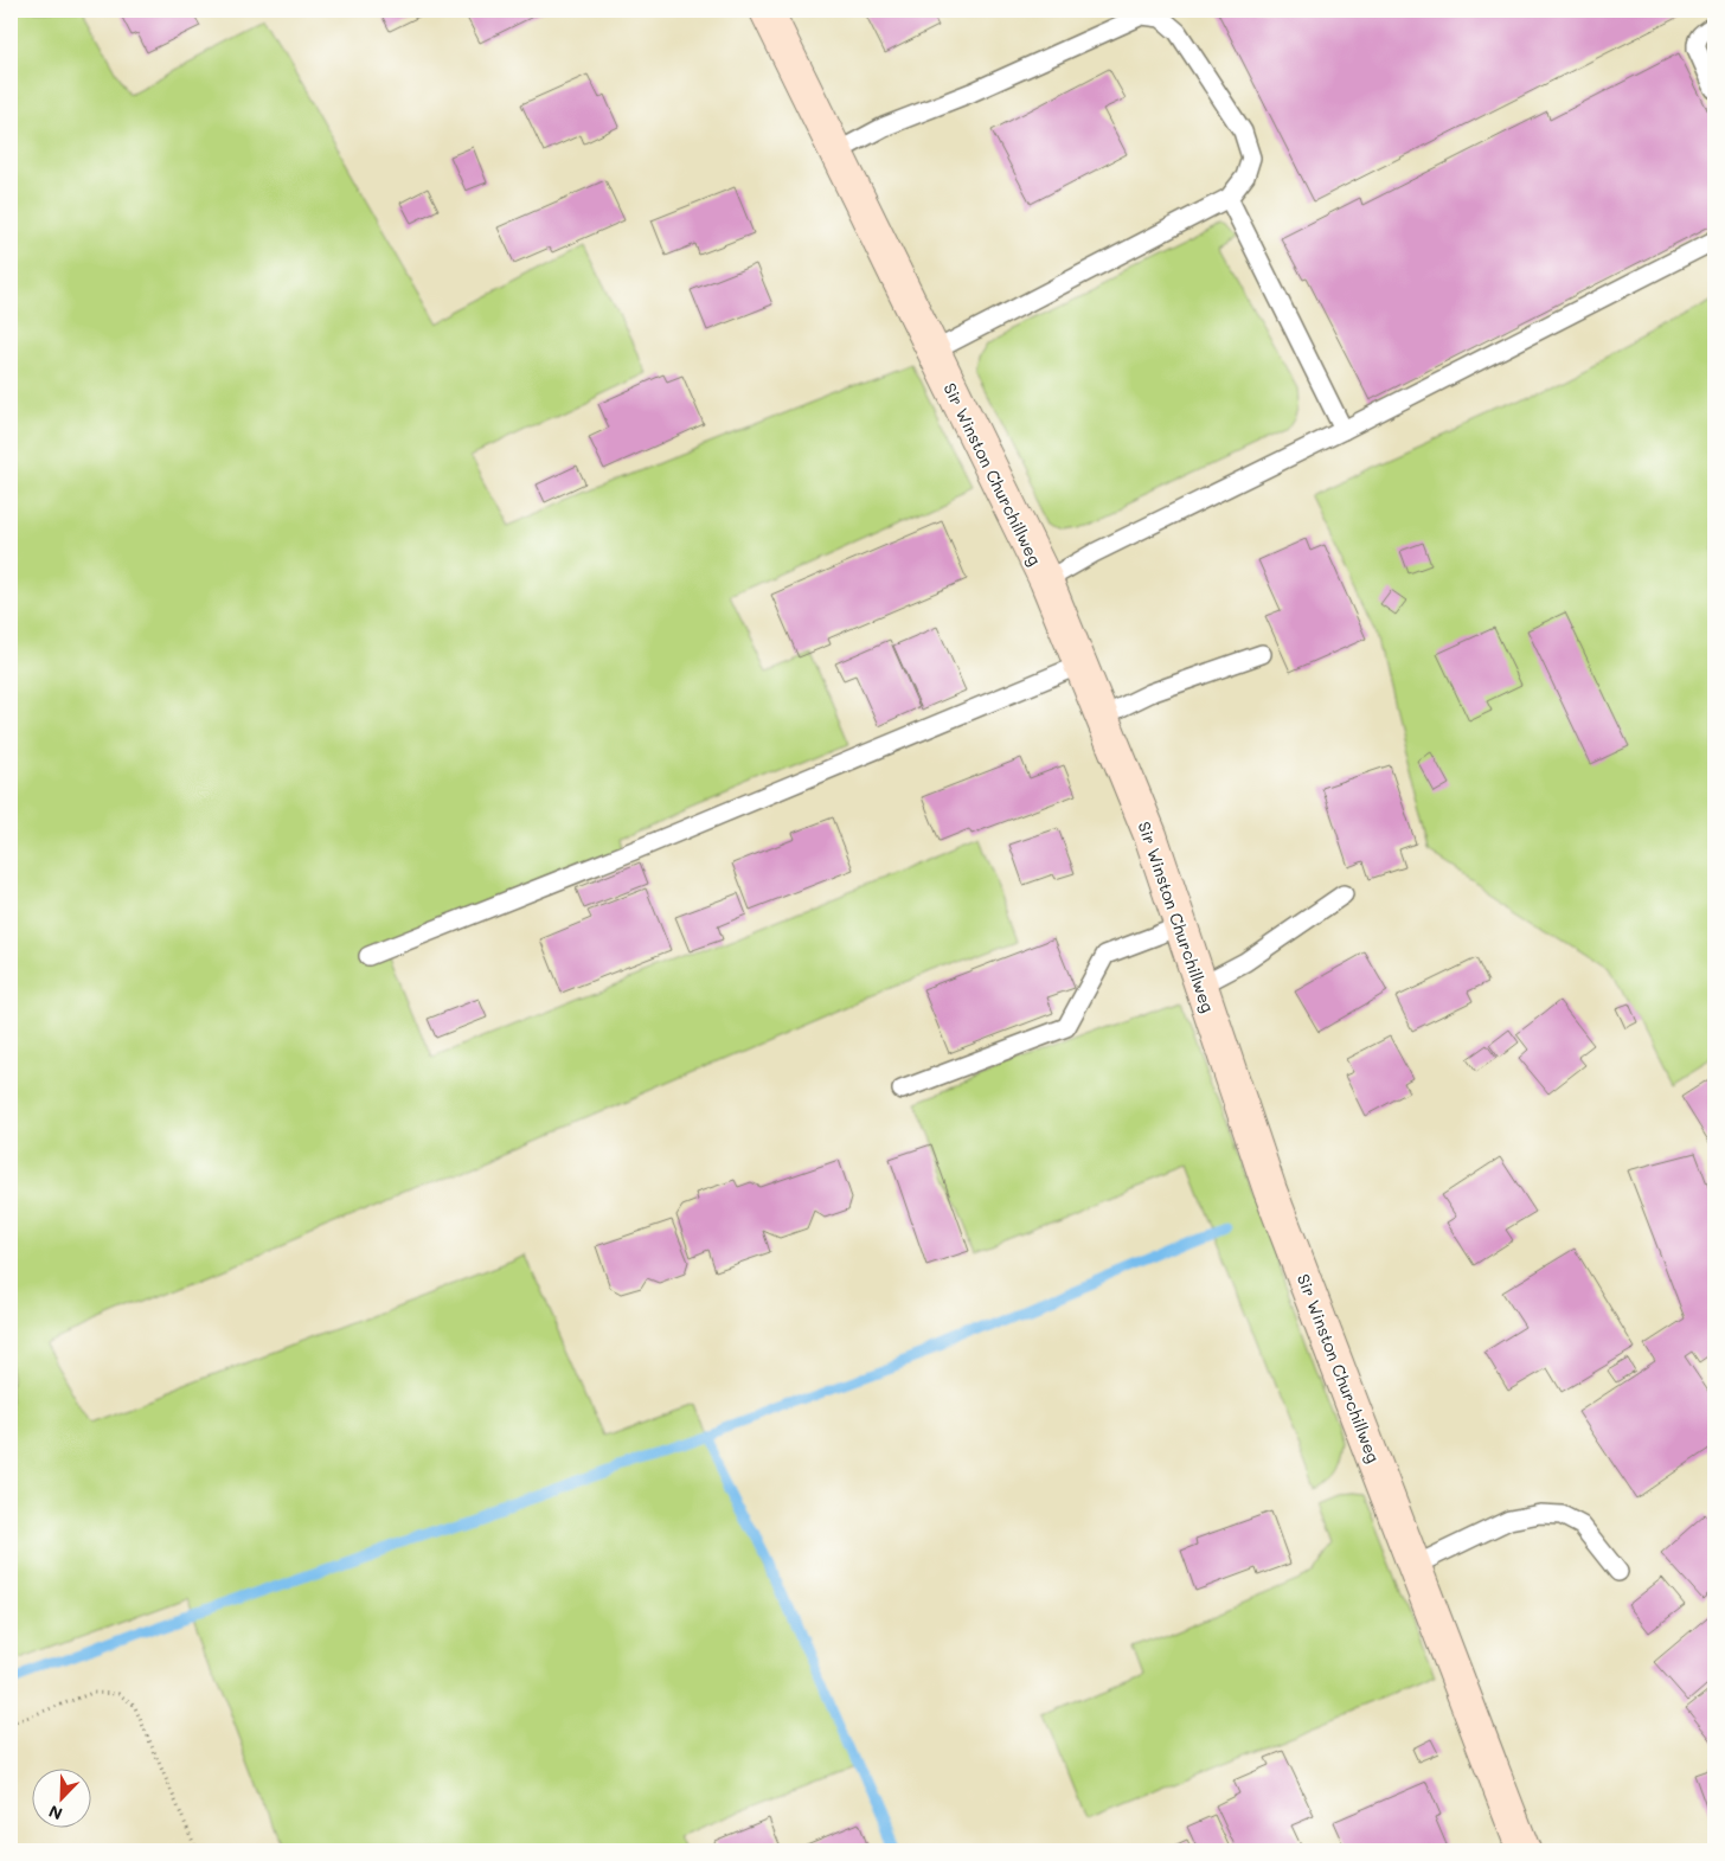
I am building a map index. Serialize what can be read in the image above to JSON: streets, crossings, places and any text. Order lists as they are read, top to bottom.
{
  "streets": {
    "street": ["Sir Winston Churchillweg"]
  },
  "north": "bottom left"
}
